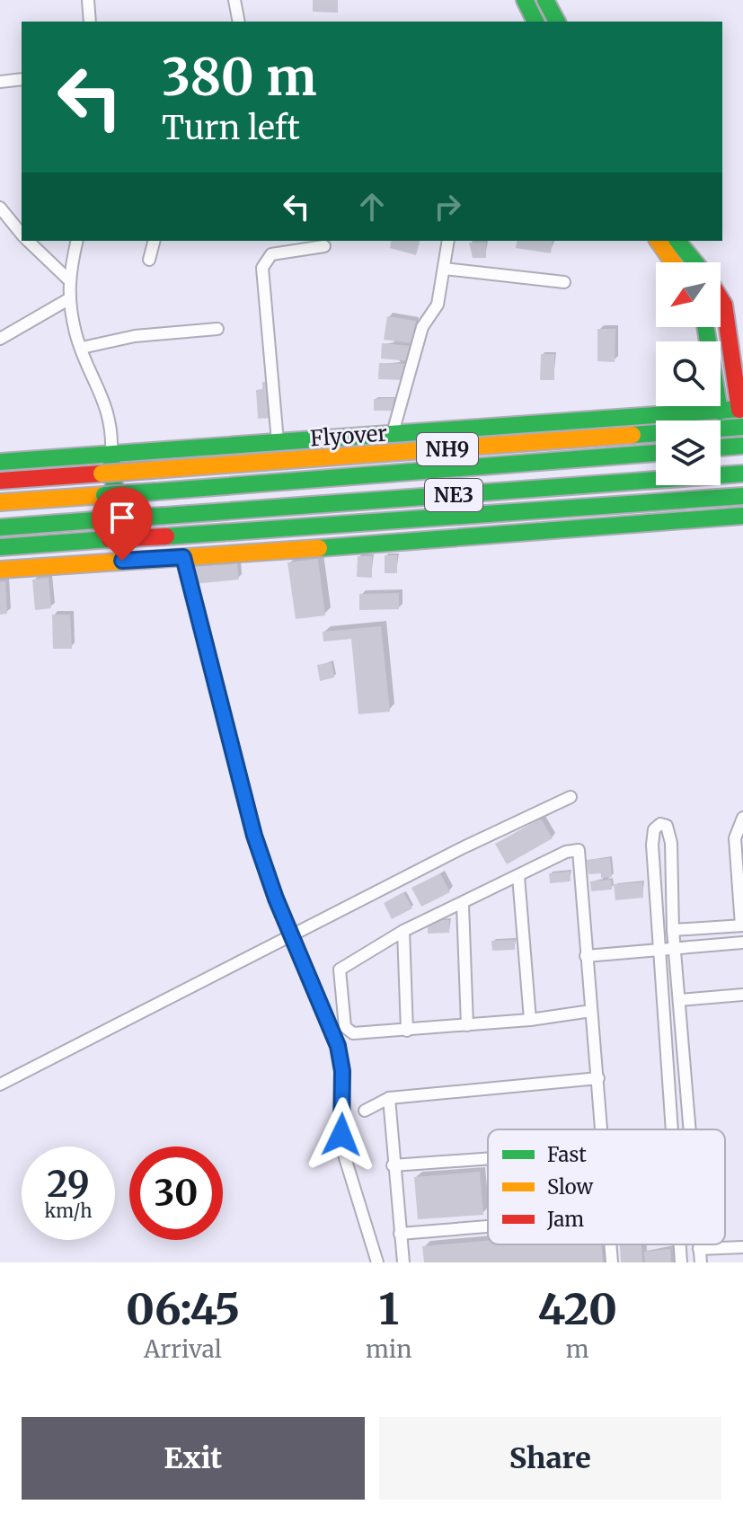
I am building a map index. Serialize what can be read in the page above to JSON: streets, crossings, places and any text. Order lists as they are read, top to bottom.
{
  "streets": {
    "main road": ["Flyover", "NH9", "NE3"]
  },
  "legend": ["Fast", "Slow", "Jam"],
  "north": "bottom left",
  "page": {
    "turn": ["380 m", "Turn left"],
    "speed": "29 km/h",
    "limit": "30",
    "eta": [
      "06:45",
      "Arrival",
      "1",
      "min",
      "420",
      "m"
    ],
    "buttons": ["Exit", "Share"]
  }
}
